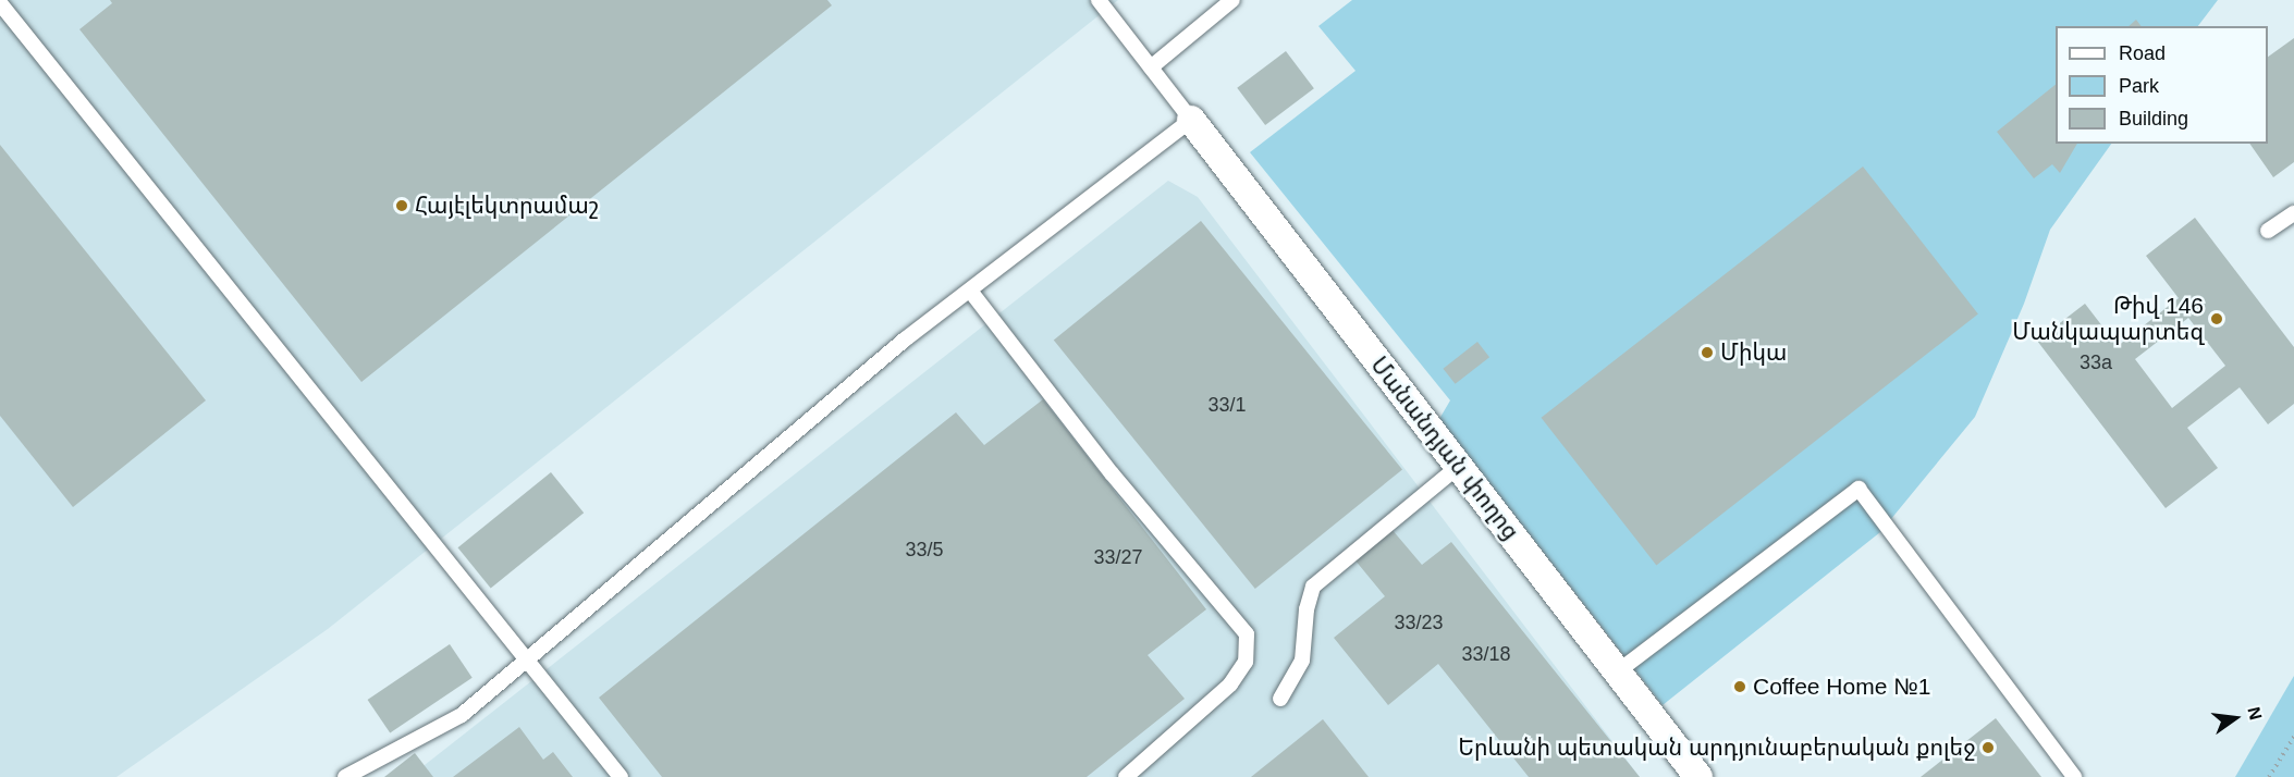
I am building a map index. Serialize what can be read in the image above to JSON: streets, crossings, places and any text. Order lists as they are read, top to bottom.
{
  "streets": {
    "street": ["Մանանդյան փողոց"]
  },
  "places": [
    "Հայէլեկտրամաշ",
    "Թիվ 146 Մանկապարտեզ",
    "Միկա",
    "Coffee Home №1",
    "Երևանի պետական արդյունաբերական քոլեջ"
  ],
  "house_numbers": [
    "33a",
    "33/1",
    "33/5",
    "33/27",
    "33/23",
    "33/18"
  ],
  "legend": ["Road", "Park", "Building"],
  "north": "right"
}
